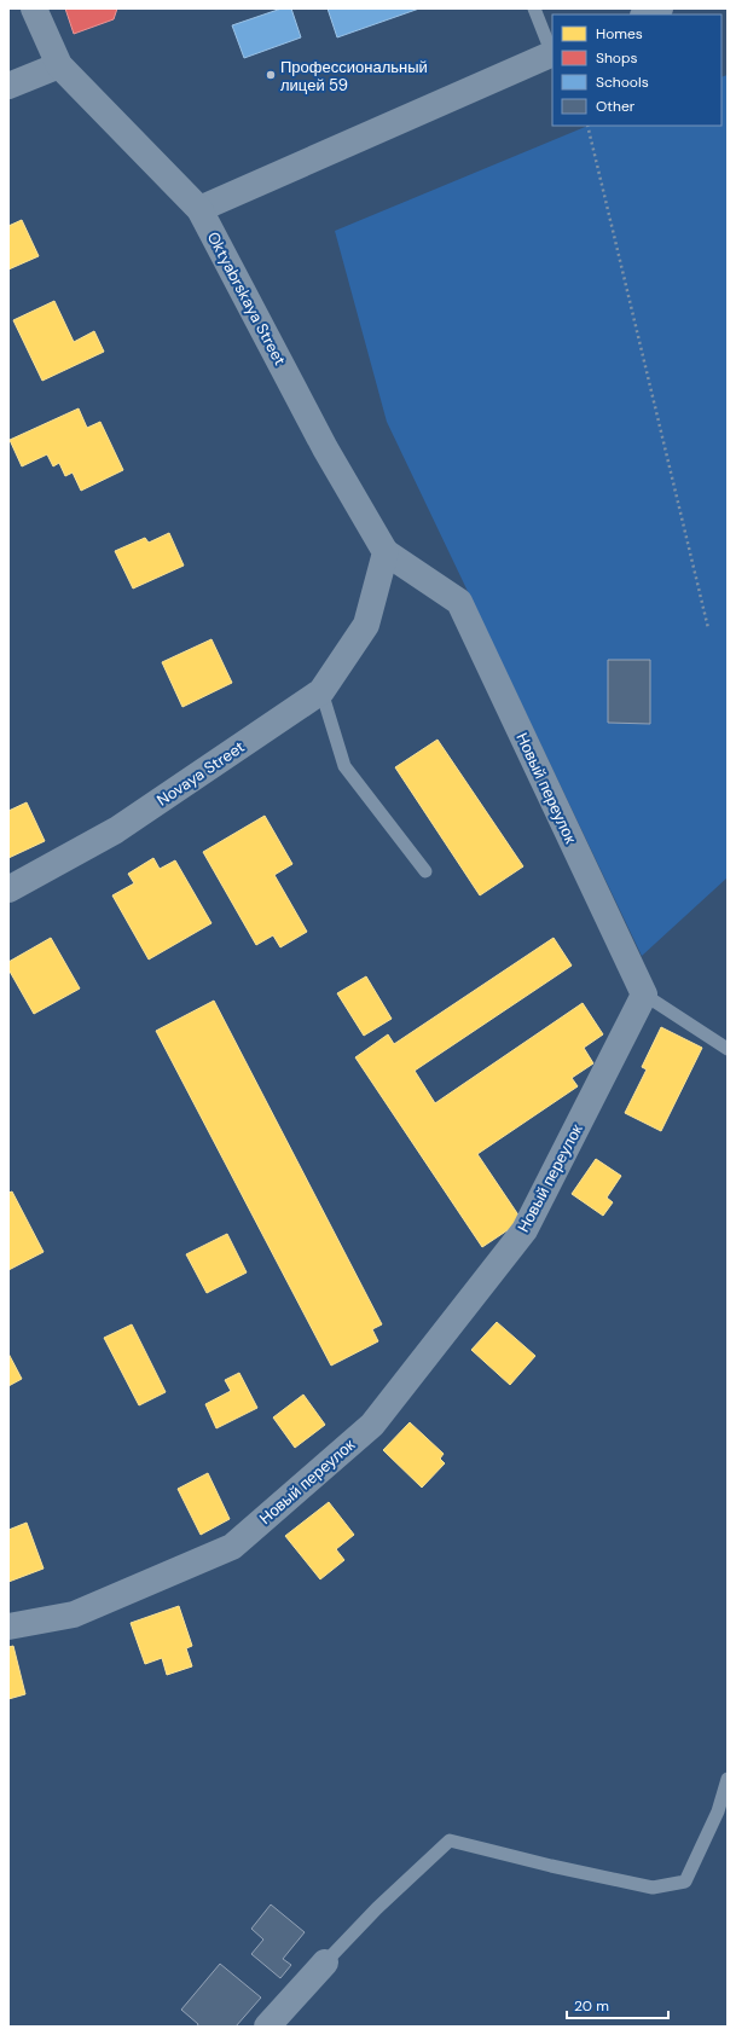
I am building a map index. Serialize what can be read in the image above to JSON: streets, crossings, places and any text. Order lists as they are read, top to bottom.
{
  "streets": {
    "street": ["Oktyabrskaya Street", "Novaya Street", "Новый переулок"]
  },
  "crossings": [
    ["Oktyabrskaya Street", "Novaya Street"],
    ["Oktyabrskaya Street", "Новый переулок"],
    ["Novaya Street", "Новый переулок"]
  ],
  "places": ["Профессиональный лицей 59"],
  "legend": [
    "Homes",
    "Shops",
    "Schools",
    "Other"
  ],
  "scale_bar": "20 m"
}
